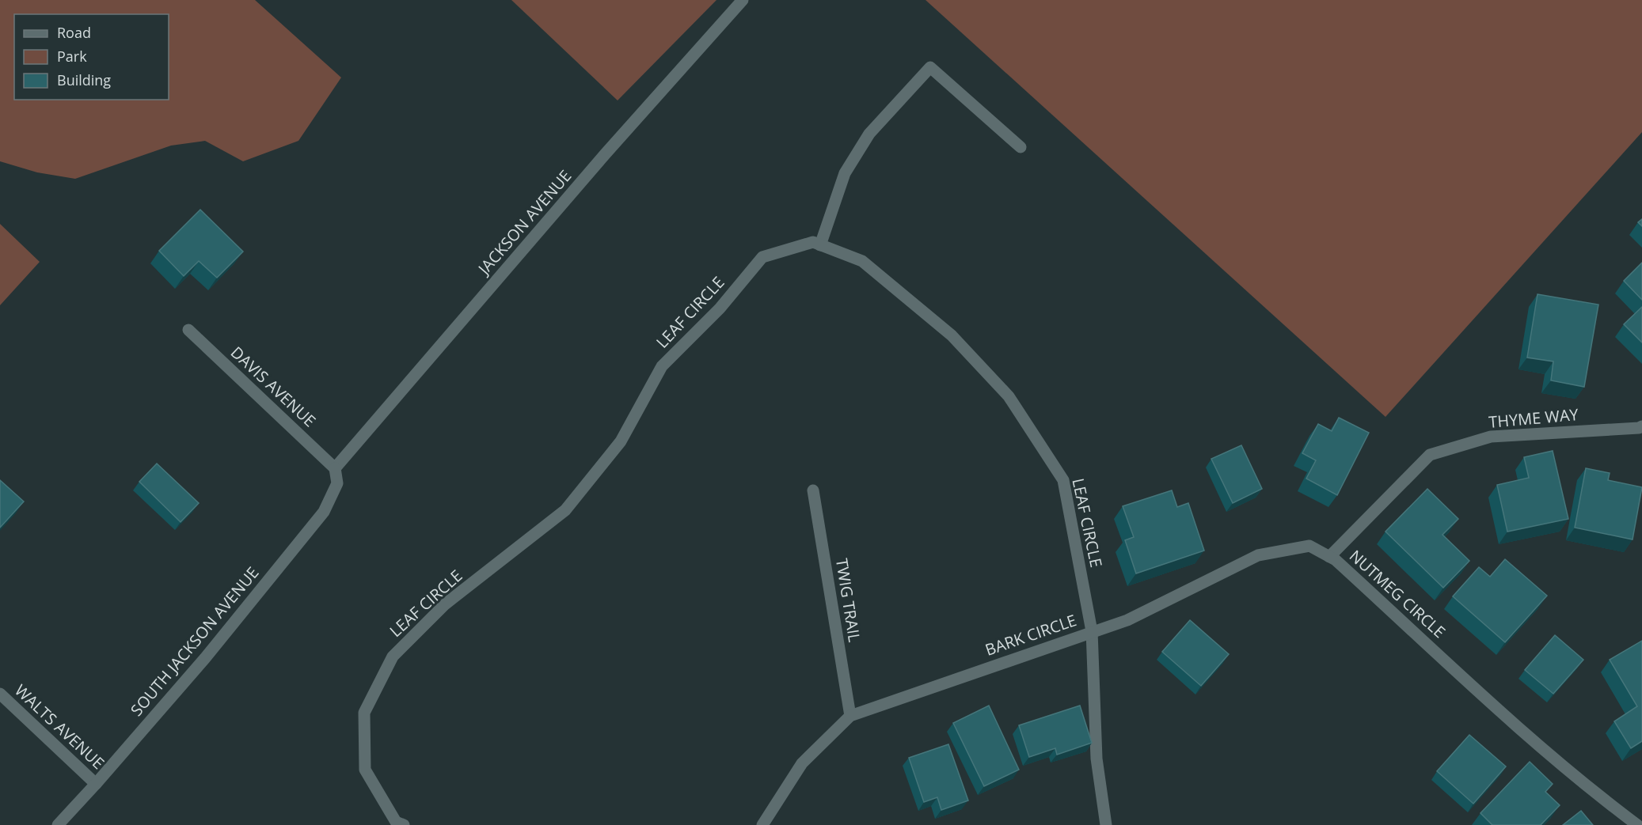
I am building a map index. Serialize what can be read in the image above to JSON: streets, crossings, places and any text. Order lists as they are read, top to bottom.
{
  "streets": {
    "street": [
      "JACKSON AVENUE",
      "LEAF CIRCLE",
      "DAVIS AVENUE",
      "THYME WAY",
      "NUTMEG CIRCLE",
      "TWIG TRAIL",
      "BARK CIRCLE",
      "SOUTH JACKSON AVENUE",
      "WALTS AVENUE"
    ]
  },
  "crossings": [
    ["JACKSON AVENUE", "DAVIS AVENUE"],
    ["JACKSON AVENUE", "SOUTH JACKSON AVENUE"],
    ["LEAF CIRCLE", "NUTMEG CIRCLE"],
    ["LEAF CIRCLE", "BARK CIRCLE"],
    ["DAVIS AVENUE", "SOUTH JACKSON AVENUE"],
    ["THYME WAY", "NUTMEG CIRCLE"],
    ["NUTMEG CIRCLE", "BARK CIRCLE"],
    ["TWIG TRAIL", "BARK CIRCLE"],
    ["SOUTH JACKSON AVENUE", "WALTS AVENUE"]
  ],
  "legend": ["Road", "Park", "Building"]
}
